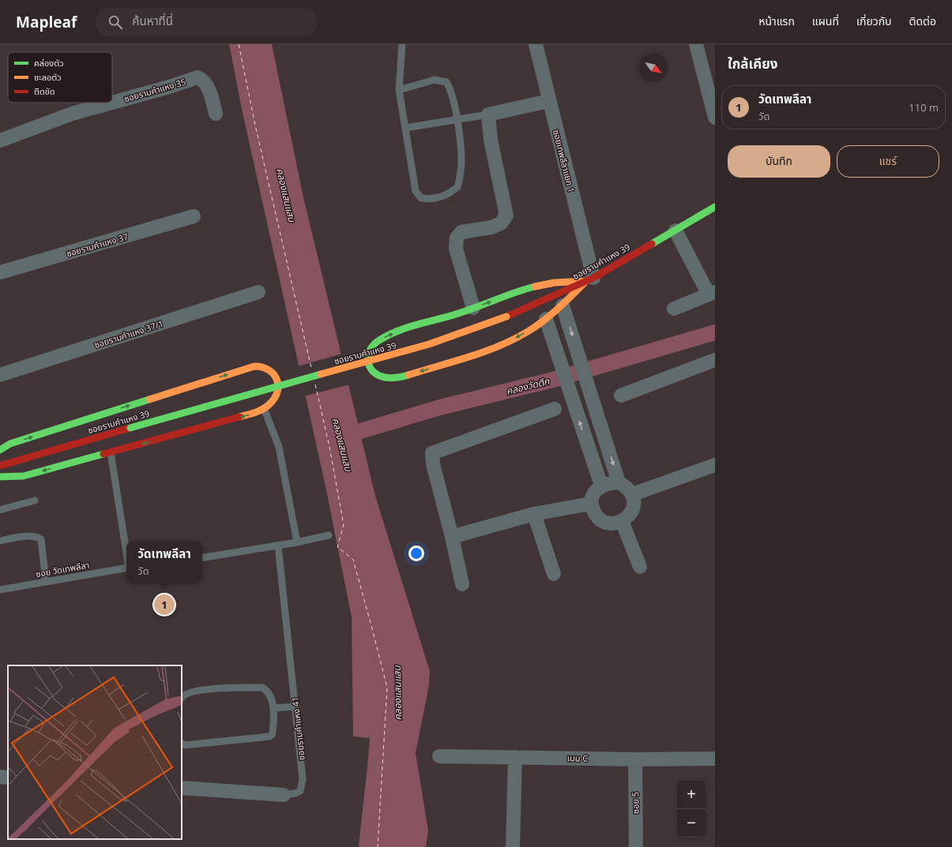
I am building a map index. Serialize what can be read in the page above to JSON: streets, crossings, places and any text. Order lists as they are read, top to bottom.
{
  "streets": {
    "street": [
      "ซอยรามคำแหง 35",
      "ซอยเทพลีลาแยก 1",
      "ซอยรามคำแหง 37",
      "ซอยรามคำแหง 39",
      "ซอยรามคำแหง 37/1",
      "ซอยรามคำแหง 41",
      "เมน C",
      "ซอย 5"
    ],
    "lane": ["ซอย วัดเทพลีลา"]
  },
  "crossings": [
    ["ซอยเทพลีลาแยก 1", "ซอยรามคำแหง 39"],
    ["เมน C", "ซอย 5"]
  ],
  "water": ["คลองแสนแสบ", "คลองวัดตึก"],
  "legend": ["คล่องตัว", "ชะลอตัว", "ติดขัด"],
  "north": "bottom right",
  "page": {
    "header": "Mapleaf",
    "search": "ค้นหาที่นี่",
    "nav": [
      "หน้าแรก",
      "แผนที่",
      "เกี่ยวกับ",
      "ติดต่อ"
    ],
    "heading": "ใกล้เคียง",
    "list": [
      {
        "mark": "1",
        "name": "วัดเทพลีลา",
        "note": "วัด",
        "value": "110 m"
      }
    ],
    "buttons": ["บันทึก", "แชร์"],
    "popup": ["วัดเทพลีลา", "วัด"],
    "pins": "1",
    "map_buttons": ["+", "−"]
  }
}
